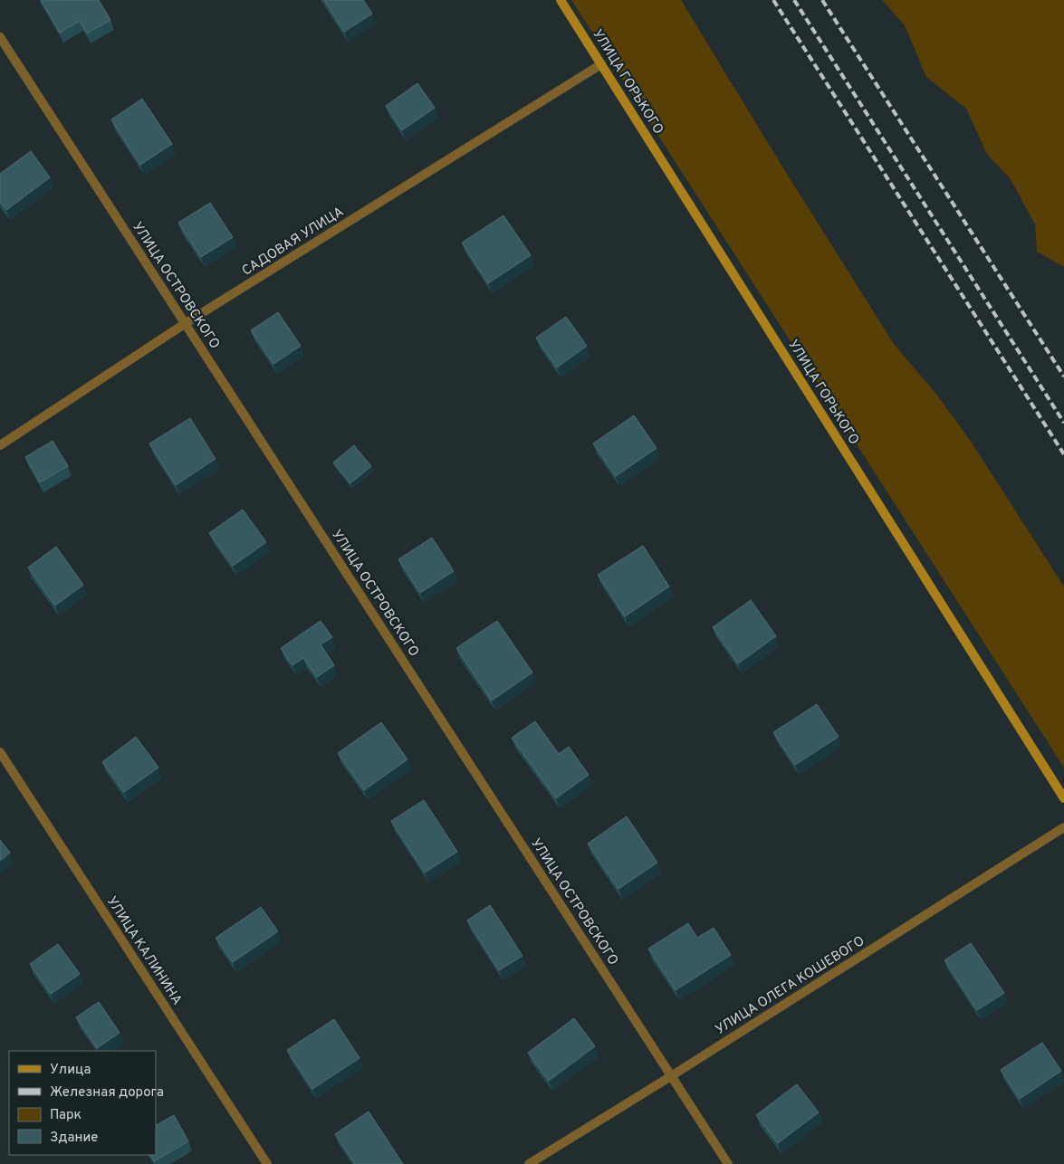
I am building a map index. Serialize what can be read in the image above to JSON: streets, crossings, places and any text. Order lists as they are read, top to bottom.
{
  "streets": {
    "street": [
      "УЛИЦА ГОРЬКОГО",
      "САДОВАЯ УЛИЦА",
      "УЛИЦА ОСТРОВСКОГО",
      "УЛИЦА КАЛИНИНА",
      "УЛИЦА ОЛЕГА КОШЕВОГО"
    ]
  },
  "crossings": [
    ["УЛИЦА ГОРЬКОГО", "САДОВАЯ УЛИЦА"],
    ["САДОВАЯ УЛИЦА", "УЛИЦА ОСТРОВСКОГО"],
    ["УЛИЦА ОСТРОВСКОГО", "УЛИЦА ОЛЕГА КОШЕВОГО"]
  ],
  "legend": [
    "Улица",
    "Железная дорога",
    "Парк",
    "Здание"
  ]
}
